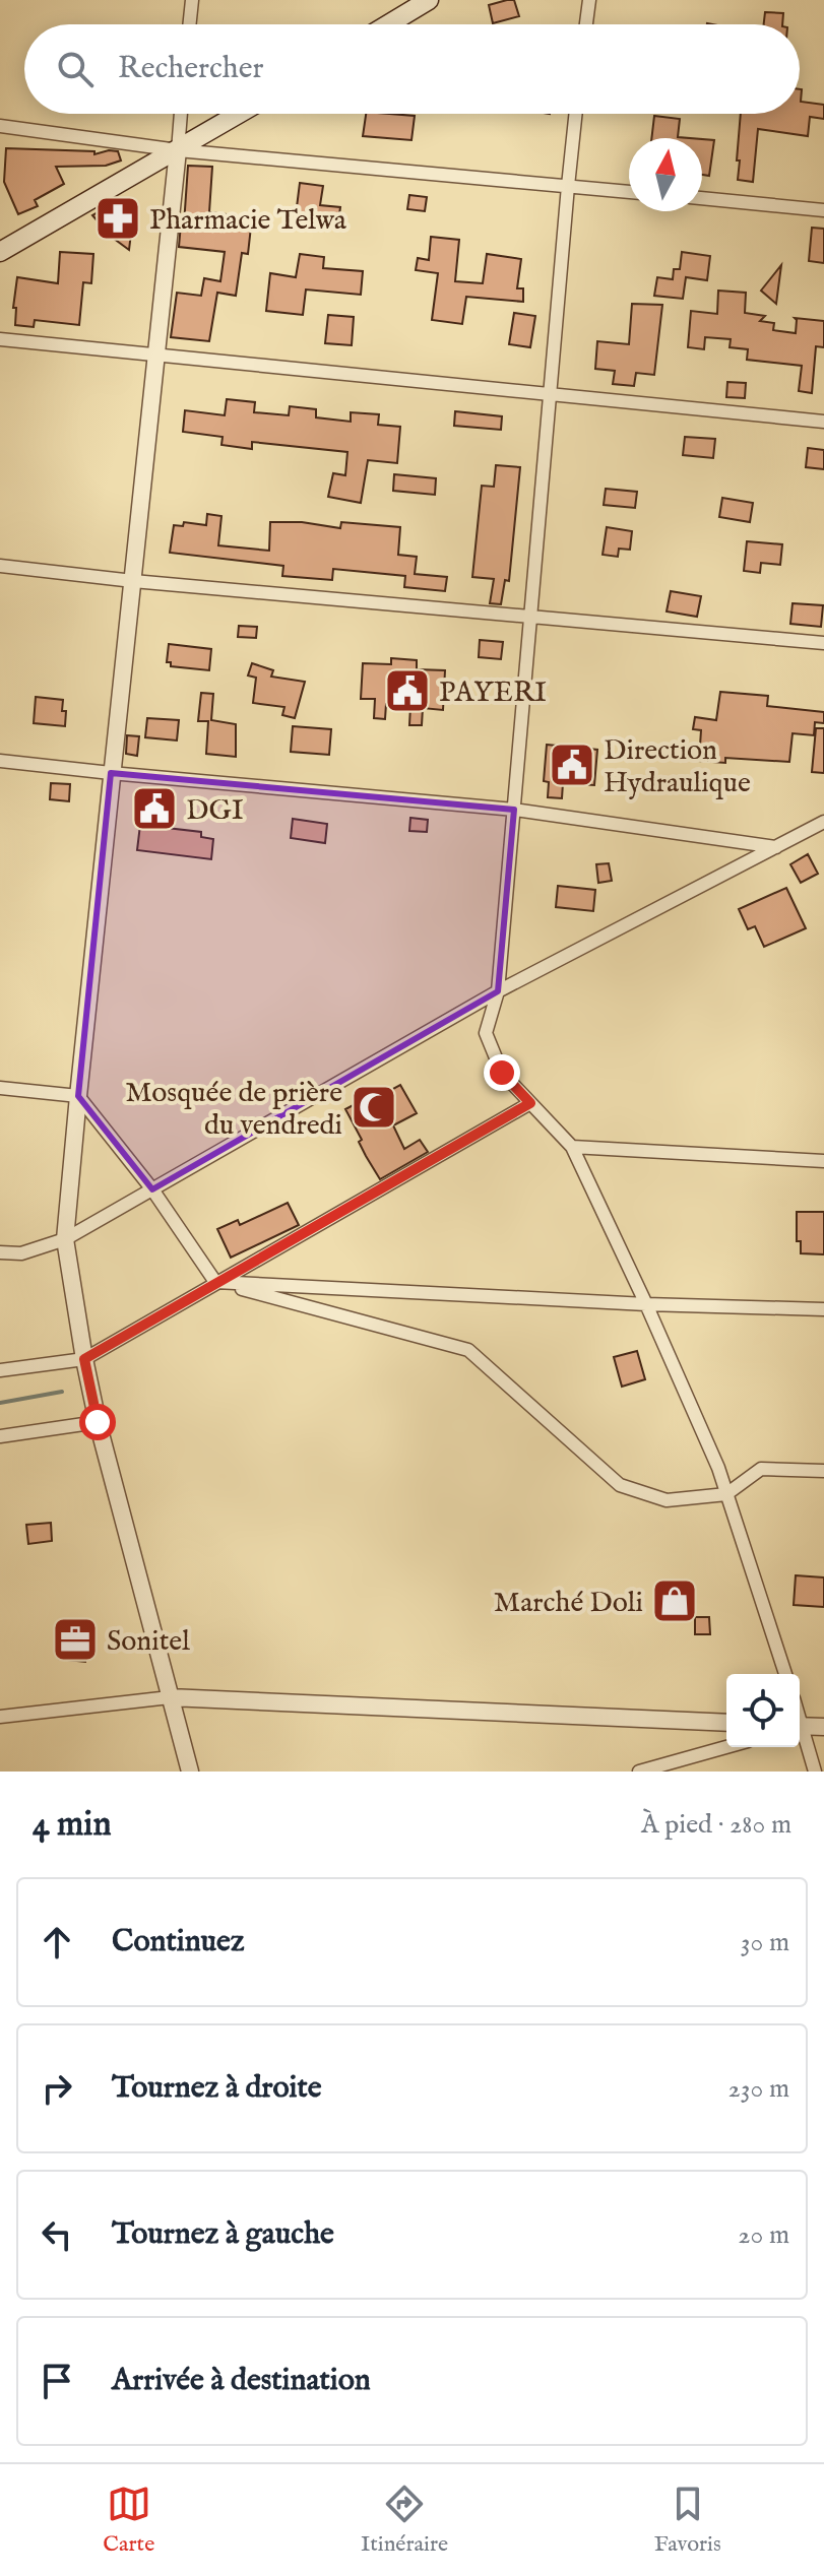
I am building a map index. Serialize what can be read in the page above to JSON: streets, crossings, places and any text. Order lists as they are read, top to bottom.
{
  "places": {
    "pharmacy": ["Pharmacie Telwa"],
    "public building": ["PAYERI", "Direction Hydraulique", "DGI"],
    "mosque": ["Mosquée de prière du vendredi"],
    "shop": ["Marché Doli"],
    "office": ["Sonitel"]
  },
  "north": "top",
  "page": {
    "search": "Rechercher",
    "heading": ["4 min", "À pied · 280 m"],
    "list": [
      ["Continuez", "30 m"],
      ["Tournez à droite", "230 m"],
      ["Tournez à gauche", "20 m"],
      "Arrivée à destination"
    ],
    "nav": ["Carte", "Itinéraire", "Favoris"]
  }
}
